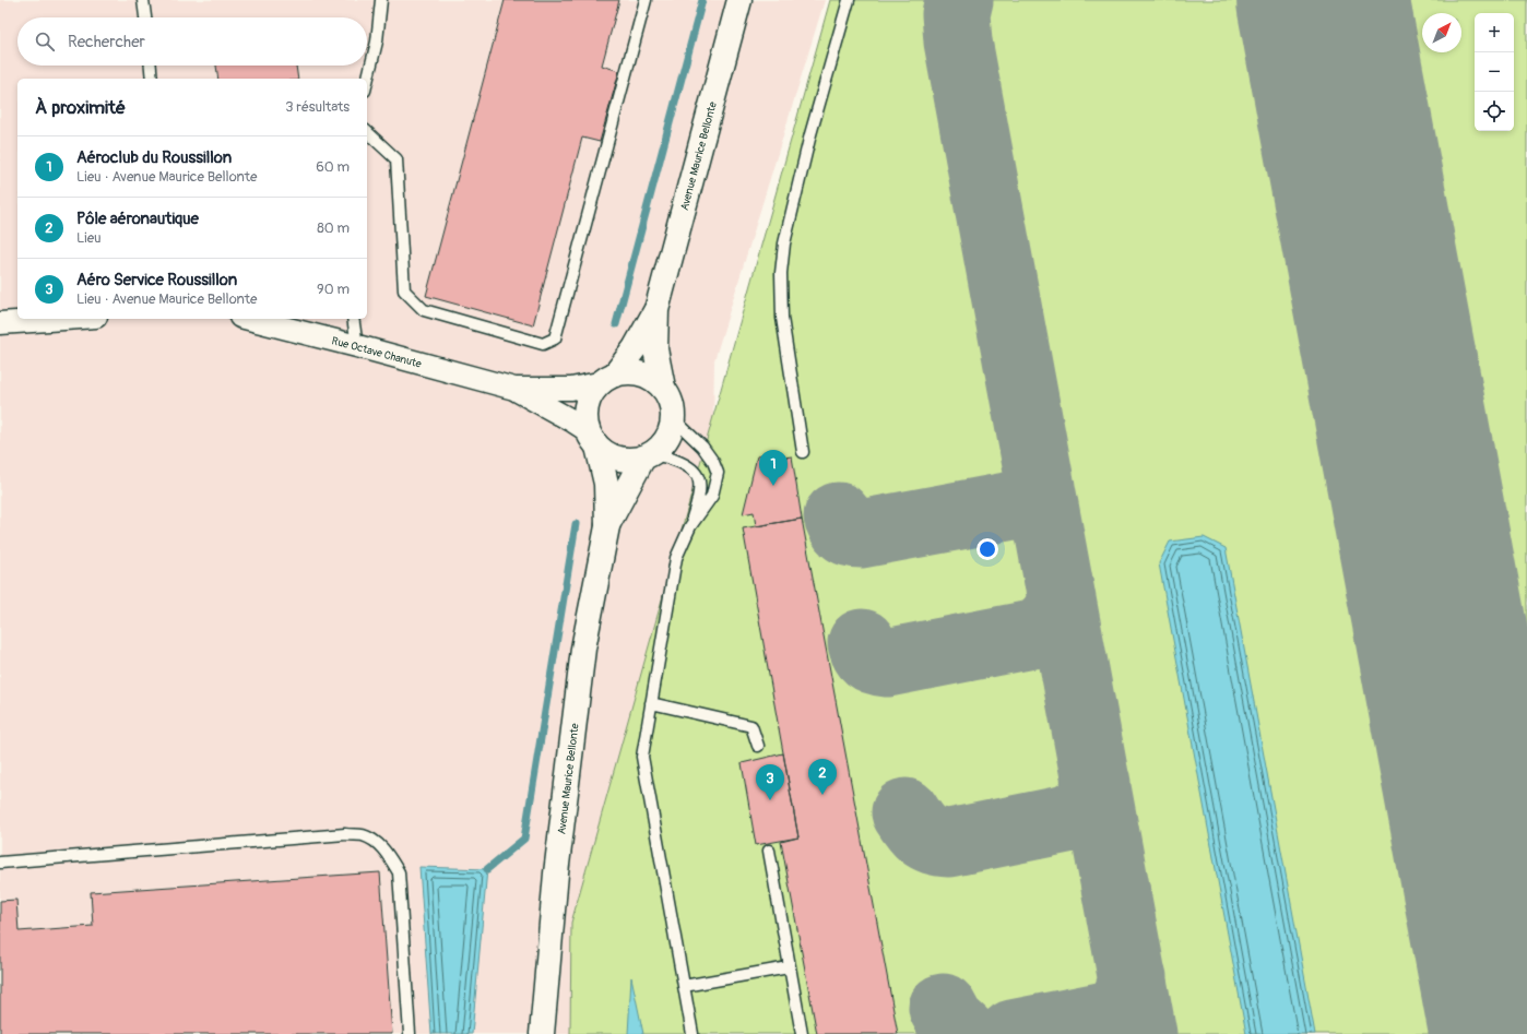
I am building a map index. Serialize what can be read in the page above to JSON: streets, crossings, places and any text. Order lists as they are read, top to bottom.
{
  "streets": {
    "street": ["Avenue Maurice Bellonte", "Rue Octave Chanute"]
  },
  "crossings": [
    ["Avenue Maurice Bellonte", "Rue Octave Chanute"]
  ],
  "north": "top right",
  "page": {
    "map_buttons": ["+", "−"],
    "search": "Rechercher",
    "heading": ["À proximité", "3 résultats"],
    "list": [
      {
        "mark": "1",
        "name": "Aéroclub du Roussillon",
        "note": "Lieu · Avenue Maurice Bellonte",
        "value": "60 m"
      },
      {
        "mark": "2",
        "name": "Pôle aéronautique",
        "note": "Lieu",
        "value": "80 m"
      },
      {
        "mark": "3",
        "name": "Aéro Service Roussillon",
        "note": "Lieu · Avenue Maurice Bellonte",
        "value": "90 m"
      }
    ],
    "pins": ["1", "2", "3"]
  }
}
